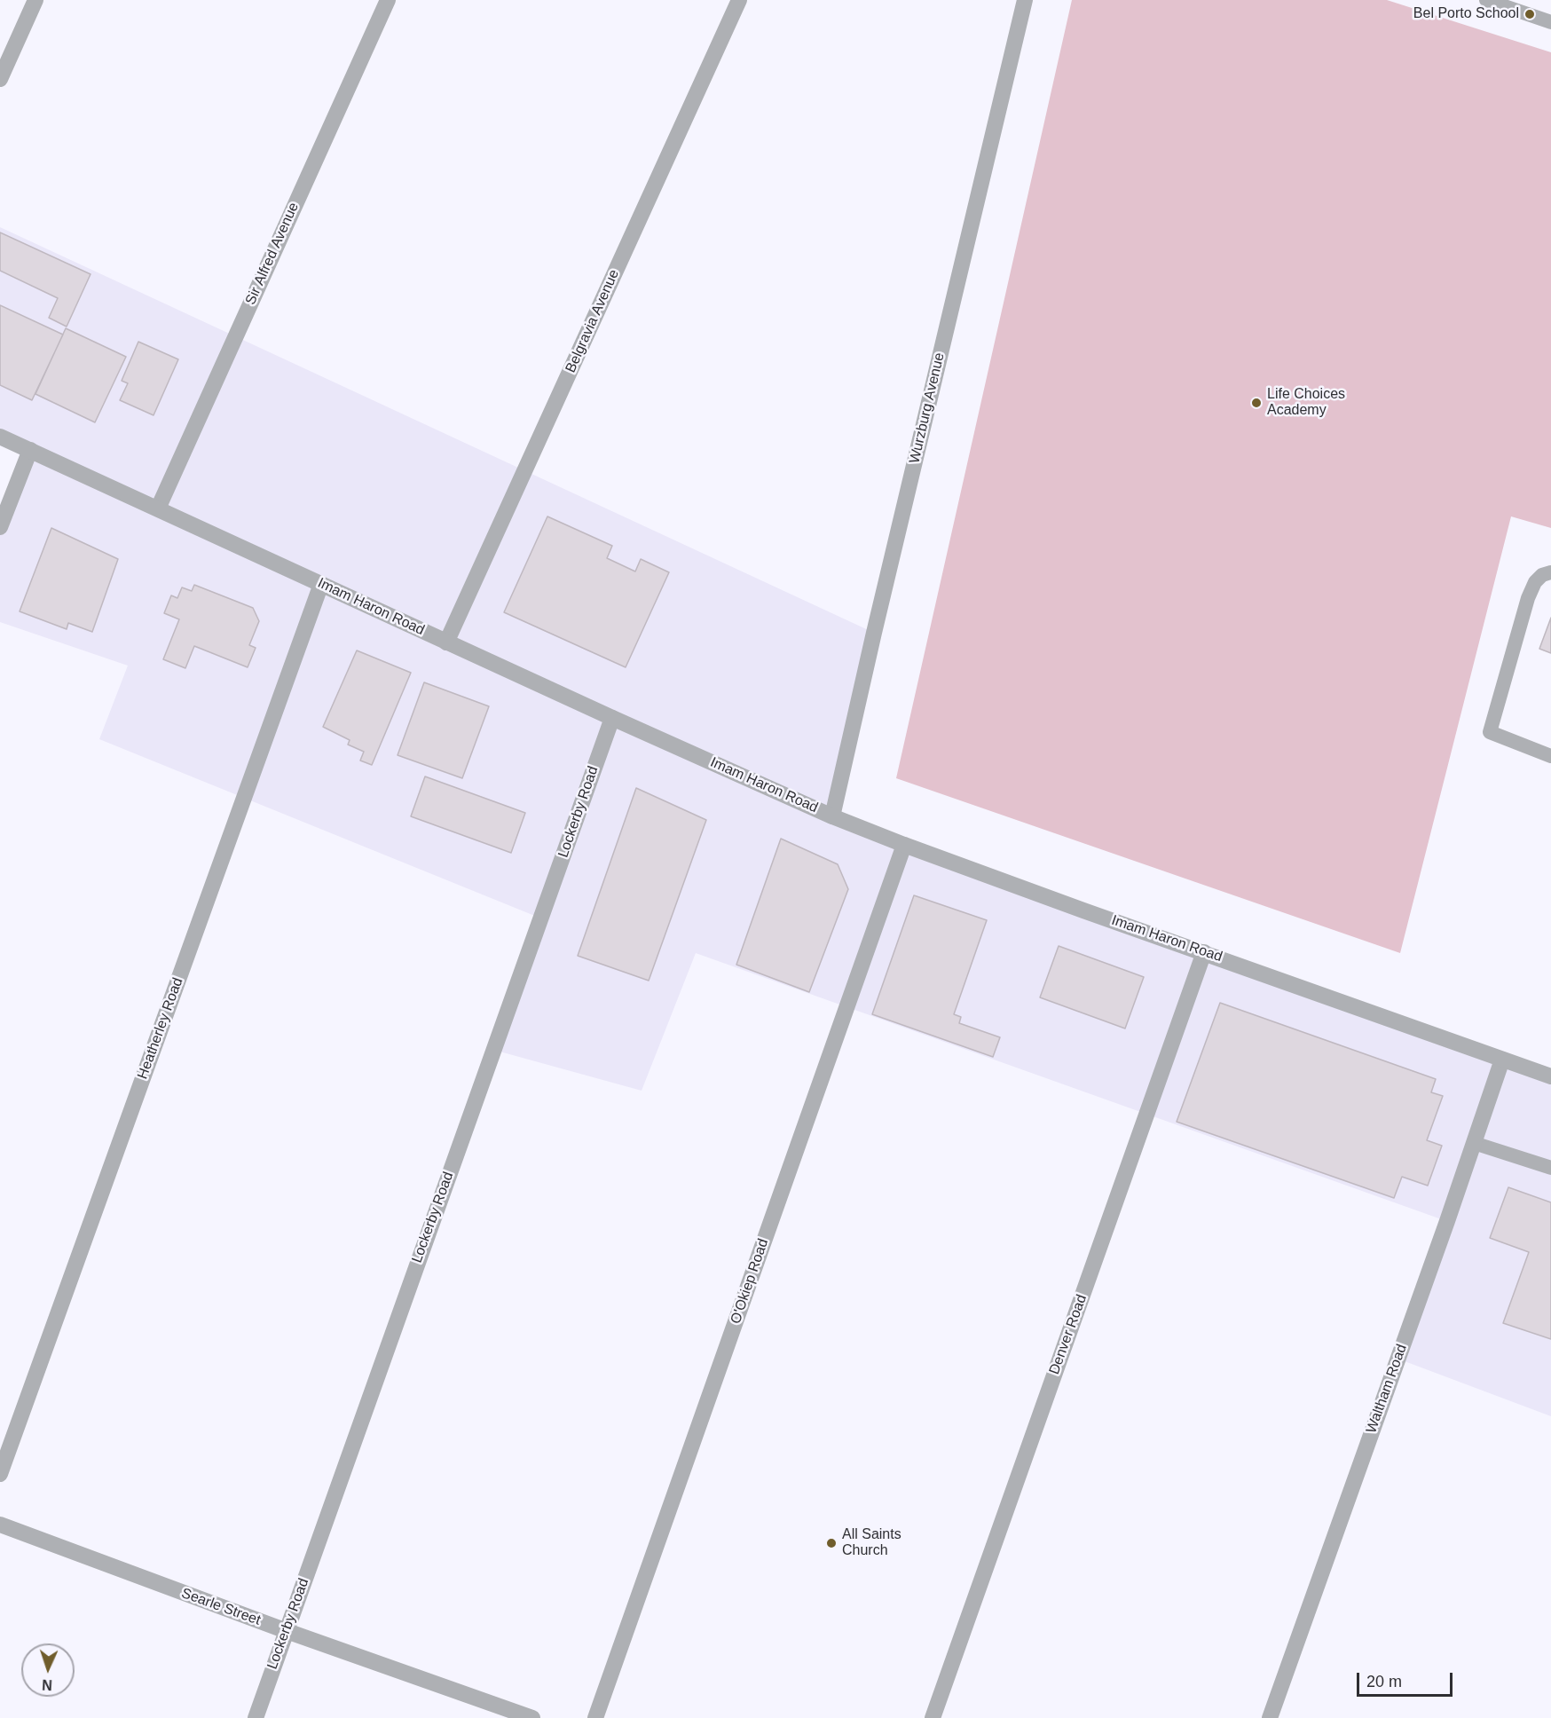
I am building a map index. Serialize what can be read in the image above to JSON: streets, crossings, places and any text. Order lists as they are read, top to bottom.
{
  "streets": {
    "street": [
      "Sir Alfred Avenue",
      "Belgravia Avenue",
      "Wurzburg Avenue",
      "Imam Haron Road",
      "Lockerby Road",
      "Heatherley Road",
      "O'Okiep Road",
      "Denver Road",
      "Waltham Road",
      "Searle Street"
    ]
  },
  "crossings": [
    ["Sir Alfred Avenue", "Imam Haron Road"],
    ["Belgravia Avenue", "Imam Haron Road"],
    ["Wurzburg Avenue", "Imam Haron Road"],
    ["Imam Haron Road", "Lockerby Road"],
    ["Imam Haron Road", "Heatherley Road"],
    ["Imam Haron Road", "O'Okiep Road"],
    ["Imam Haron Road", "Denver Road"],
    ["Imam Haron Road", "Waltham Road"],
    ["Lockerby Road", "Searle Street"]
  ],
  "places": ["Bel Porto School", "Life Choices Academy", "All Saints Church"],
  "scale_bar": "20 m",
  "north": "bottom"
}
